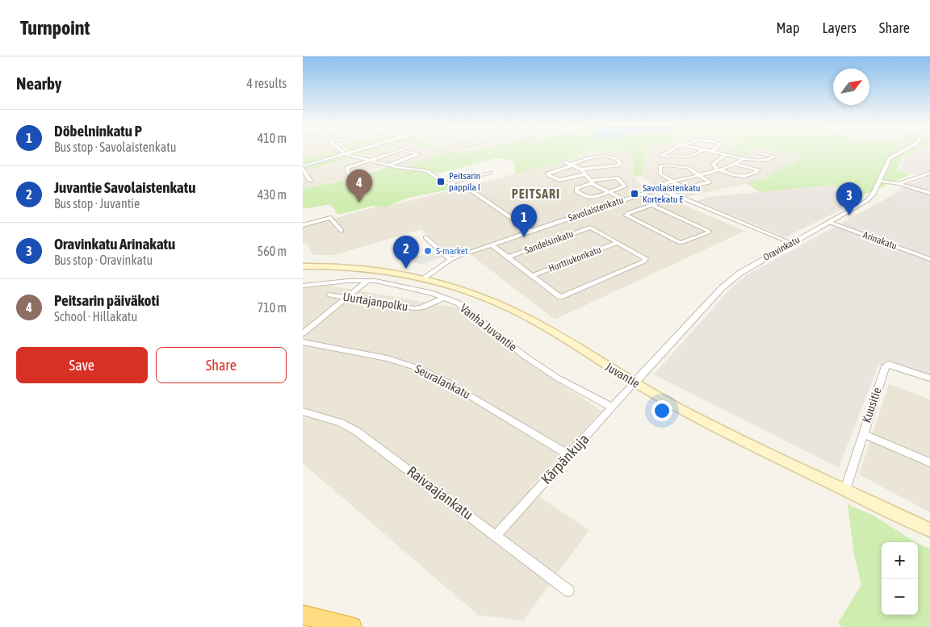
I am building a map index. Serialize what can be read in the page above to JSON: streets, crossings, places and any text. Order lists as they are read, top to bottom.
{
  "streets": {
    "main road": ["Juvantie"],
    "street": [
      "Savolaistenkatu",
      "Arinakatu",
      "Sandelsinkatu",
      "Oravinkatu",
      "Hurttiukonkatu",
      "Uurtajanpolku",
      "Vanha Juvantie",
      "Seuralankatu",
      "Kuusitie",
      "Kärpänkuja",
      "Raivaajankatu"
    ]
  },
  "crossings": [
    ["Savolaistenkatu", "Juvantie"],
    ["Arinakatu", "Oravinkatu"],
    ["Sandelsinkatu", "Hurttiukonkatu"],
    ["Oravinkatu", "Juvantie"],
    ["Oravinkatu", "Kärpänkuja"],
    ["Uurtajanpolku", "Vanha Juvantie"],
    ["Vanha Juvantie", "Kärpänkuja"],
    ["Juvantie", "Kuusitie"],
    ["Juvantie", "Kärpänkuja"],
    ["Seuralankatu", "Kärpänkuja"],
    ["Kärpänkuja", "Raivaajankatu"]
  ],
  "districts": ["PEITSARI"],
  "places": {
    "transit": ["Peitsarin pappila I", "Savolaistenkatu Kortekatu E"],
    "other": ["S-market"]
  },
  "north": "top right",
  "page": {
    "header": "Turnpoint",
    "nav": ["Map", "Layers", "Share"],
    "heading": ["Nearby", "4 results"],
    "list": [
      {
        "mark": "1",
        "name": "Döbelninkatu P",
        "note": "Bus stop · Savolaistenkatu",
        "value": "410 m"
      },
      {
        "mark": "2",
        "name": "Juvantie Savolaistenkatu",
        "note": "Bus stop · Juvantie",
        "value": "430 m"
      },
      {
        "mark": "3",
        "name": "Oravinkatu Arinakatu",
        "note": "Bus stop · Oravinkatu",
        "value": "560 m"
      },
      {
        "mark": "4",
        "name": "Peitsarin päiväkoti",
        "note": "School · Hillakatu",
        "value": "710 m"
      }
    ],
    "pins": [
      "4",
      "3",
      "1",
      "2"
    ],
    "buttons": ["Save", "Share"],
    "map_buttons": ["+", "−"]
  }
}
